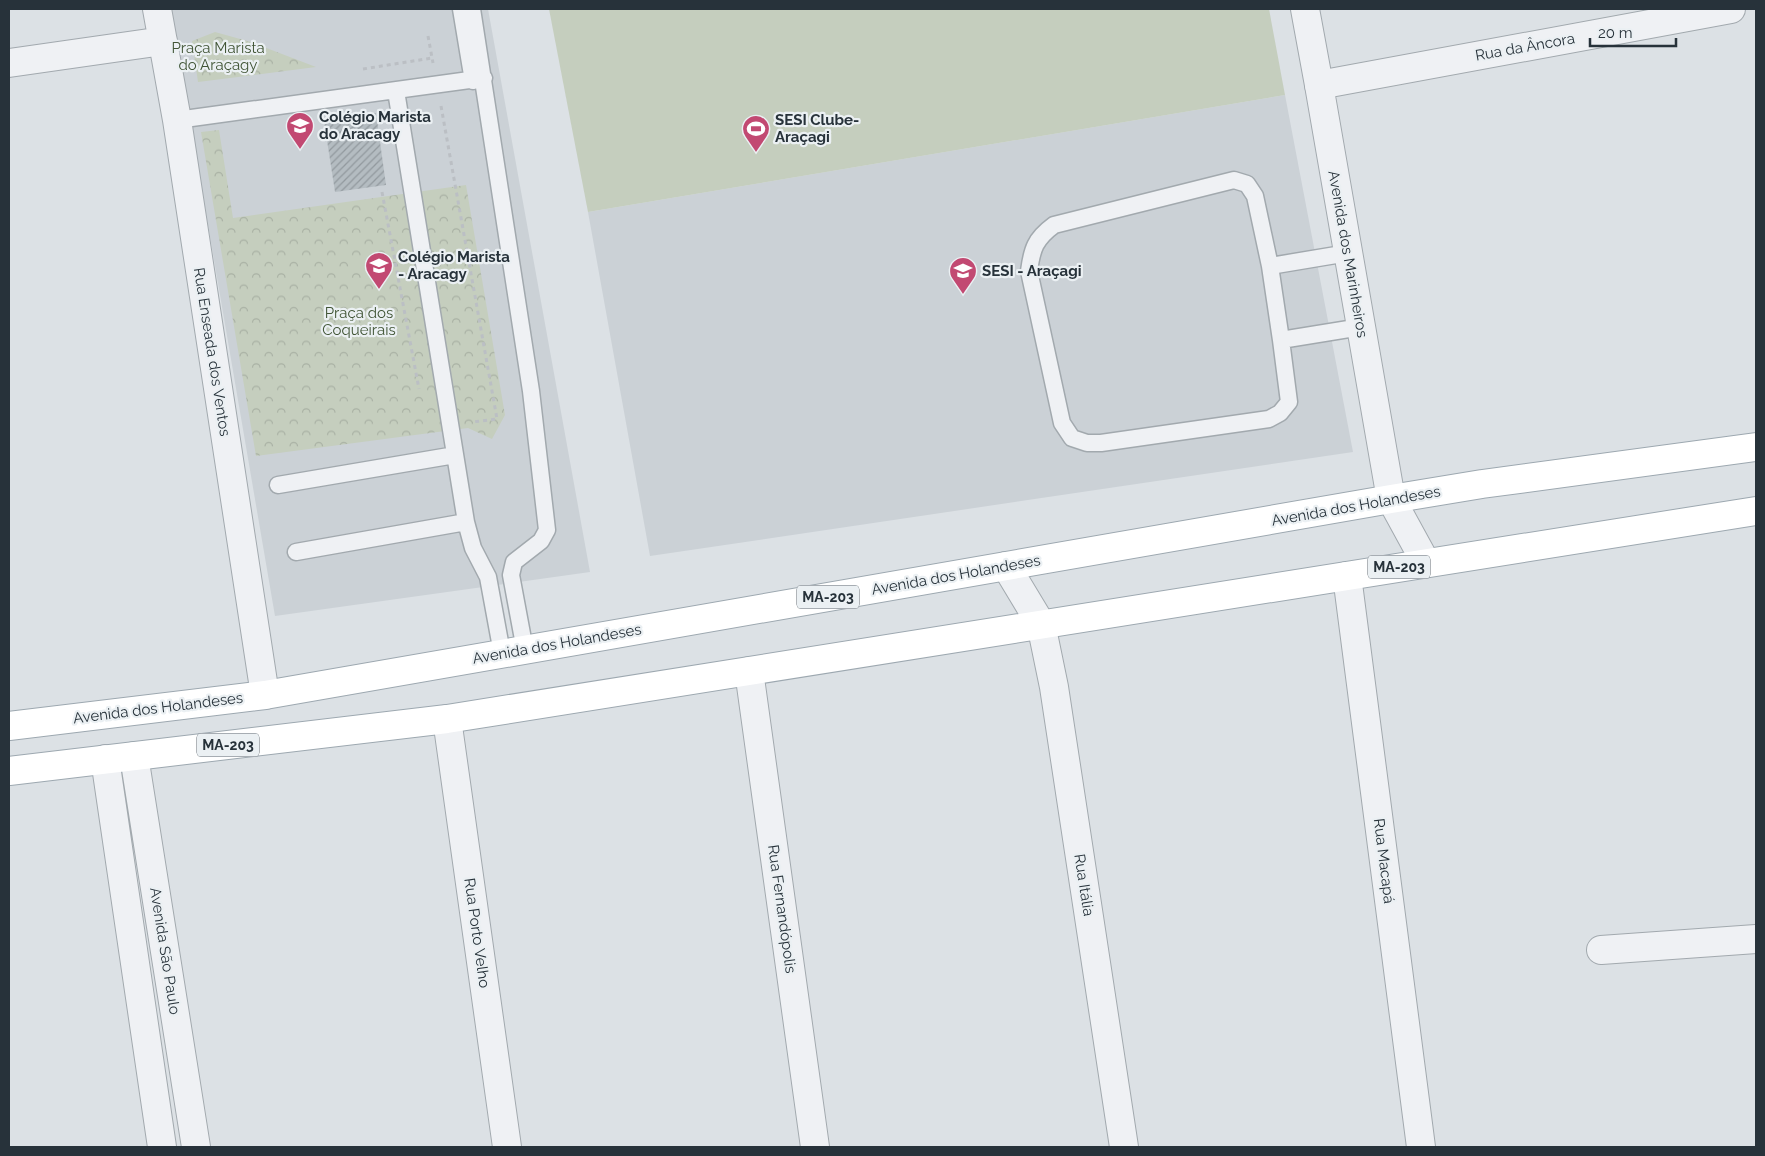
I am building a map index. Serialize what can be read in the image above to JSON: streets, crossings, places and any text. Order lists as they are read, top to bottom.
{
  "streets": {
    "main road": ["Avenida dos Holandeses", "MA-203"],
    "street": [
      "Rua da Âncora",
      "Avenida dos Marinheiros",
      "Rua Enseada dos Ventos",
      "Rua Macapá",
      "Rua Itália",
      "Rua Fernandópolis",
      "Rua Porto Velho",
      "Avenida São Paulo"
    ]
  },
  "crossings": [
    ["Rua da Âncora", "Avenida dos Marinheiros"],
    ["Avenida dos Marinheiros", "Avenida dos Holandeses"],
    ["Avenida dos Marinheiros", "MA-203"],
    ["Rua Enseada dos Ventos", "Avenida dos Holandeses"],
    ["Avenida dos Holandeses", "Rua Itália"],
    ["MA-203", "Rua Macapá"],
    ["MA-203", "Rua Itália"],
    ["MA-203", "Rua Fernandópolis"],
    ["MA-203", "Rua Porto Velho"],
    ["MA-203", "Avenida São Paulo"]
  ],
  "parks": ["Praça Marista do Araçagy", "Praça dos Coqueirais"],
  "places": {
    "school or university": ["Colégio Marista do Aracagy", "Colégio Marista - Aracagy", "SESI - Araçagi"],
    "sports": ["SESI Clube- Araçagi"]
  },
  "scale_bar": "20 m"
}
